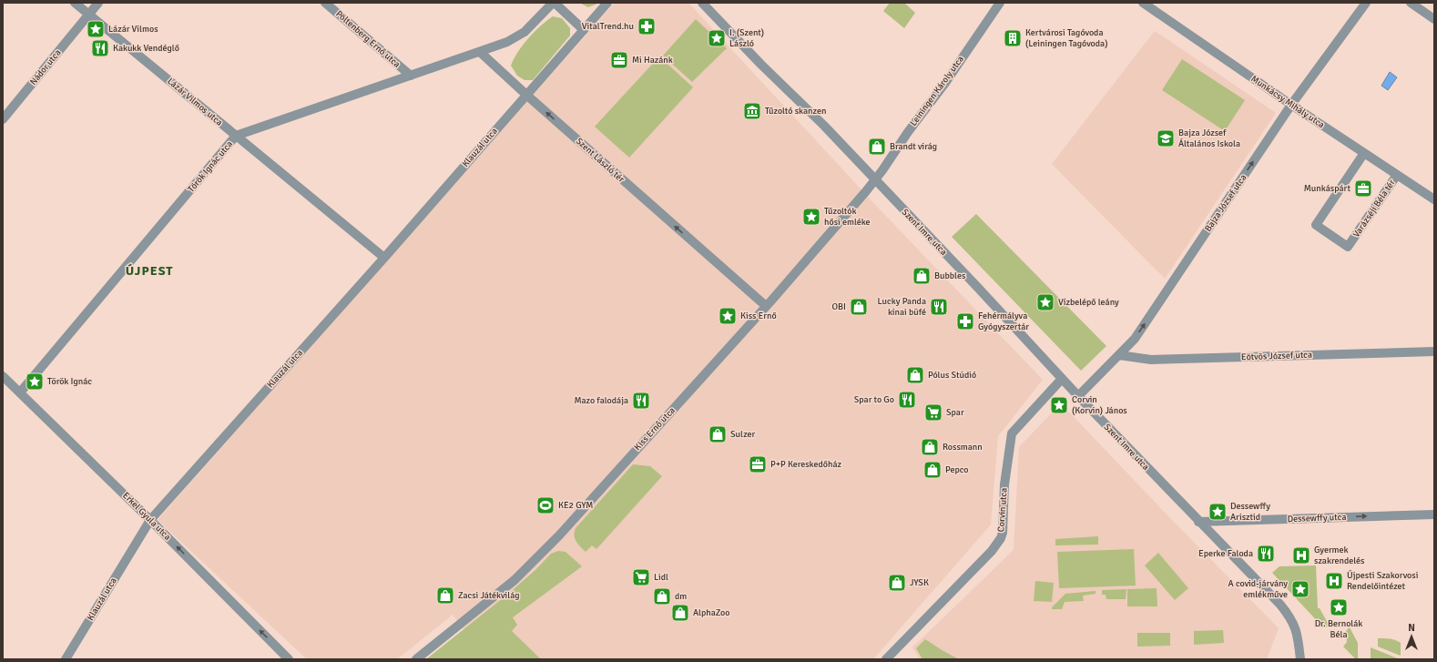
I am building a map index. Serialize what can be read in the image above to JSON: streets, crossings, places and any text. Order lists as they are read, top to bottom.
{
  "streets": {
    "street": [
      "Pöltenberg Ernő utca",
      "Nádor utca",
      "Leiningen Károly utca",
      "Lázár Vilmos utca",
      "Munkácsy Mihály utca",
      "Klauzál utca",
      "Szent László tér",
      "Török Ignác utca",
      "Bajza József utca",
      "Varázséji Béla tér",
      "Szent Imre utca",
      "Eötvös József utca",
      "Kiss Ernő utca",
      "Corvin utca",
      "Erkel Gyula utca",
      "Dessewffy utca"
    ]
  },
  "crossings": [
    ["Pöltenberg Ernő utca", "Török Ignác utca"],
    ["Nádor utca", "Lázár Vilmos utca"],
    ["Leiningen Károly utca", "Szent Imre utca"],
    ["Leiningen Károly utca", "Kiss Ernő utca"],
    ["Lázár Vilmos utca", "Klauzál utca"],
    ["Lázár Vilmos utca", "Török Ignác utca"],
    ["Munkácsy Mihály utca", "Bajza József utca"],
    ["Munkácsy Mihály utca", "Varázséji Béla tér"],
    ["Klauzál utca", "Szent László tér"],
    ["Klauzál utca", "Erkel Gyula utca"],
    ["Szent László tér", "Kiss Ernő utca"],
    ["Török Ignác utca", "Erkel Gyula utca"],
    ["Bajza József utca", "Szent Imre utca"],
    ["Bajza József utca", "Eötvös József utca"],
    ["Szent Imre utca", "Kiss Ernő utca"],
    ["Szent Imre utca", "Corvin utca"],
    ["Szent Imre utca", "Dessewffy utca"]
  ],
  "one_way": [
    "Szent László tér",
    "Bajza József utca",
    "Erkel Gyula utca",
    "Dessewffy utca"
  ],
  "districts": ["ÚJPEST"],
  "places": {
    "pharmacy": ["VitalTrend.hu", "Fehérmályva Gyógyszertár"],
    "place": [
      "Lázár Vilmos",
      "I. (Szent) László",
      "Tűzoltók hősi emléke",
      "Vízbelépő leány",
      "Kiss Ernő",
      "Török Ignác",
      "Corvin (Korvin) János",
      "Dessewffy Arisztid",
      "A covid-járvány emlékműve",
      "Dr. Bernolák Béla"
    ],
    "building": ["Kertvárosi Tagóvoda (Leiningen Tagóvoda)"],
    "restaurant": [
      "Kakukk Vendéglő",
      "Lucky Panda kínai büfé",
      "Spar to Go",
      "Mazo falodája",
      "Eperke Faloda"
    ],
    "office": ["Mi Hazánk", "Munkáspárt", "P+P Kereskedőház"],
    "museum": ["Tűzoltó skanzen"],
    "school or university": ["Bajza József Általános Iskola"],
    "shop": [
      "Brandt virág",
      "Bubbles",
      "OBI",
      "Pólus Stúdió",
      "Sulzer",
      "Rossmann",
      "Pepco",
      "JYSK",
      "Zacsi Játékvilág",
      "dm",
      "AlphaZoo"
    ],
    "supermarket": ["Spar", "Lidl"],
    "sports": ["KE2 GYM"],
    "hospital": ["Gyermek szakrendelés", "Újpesti Szakorvosi Rendelőintézet"]
  },
  "north": "top"
}
